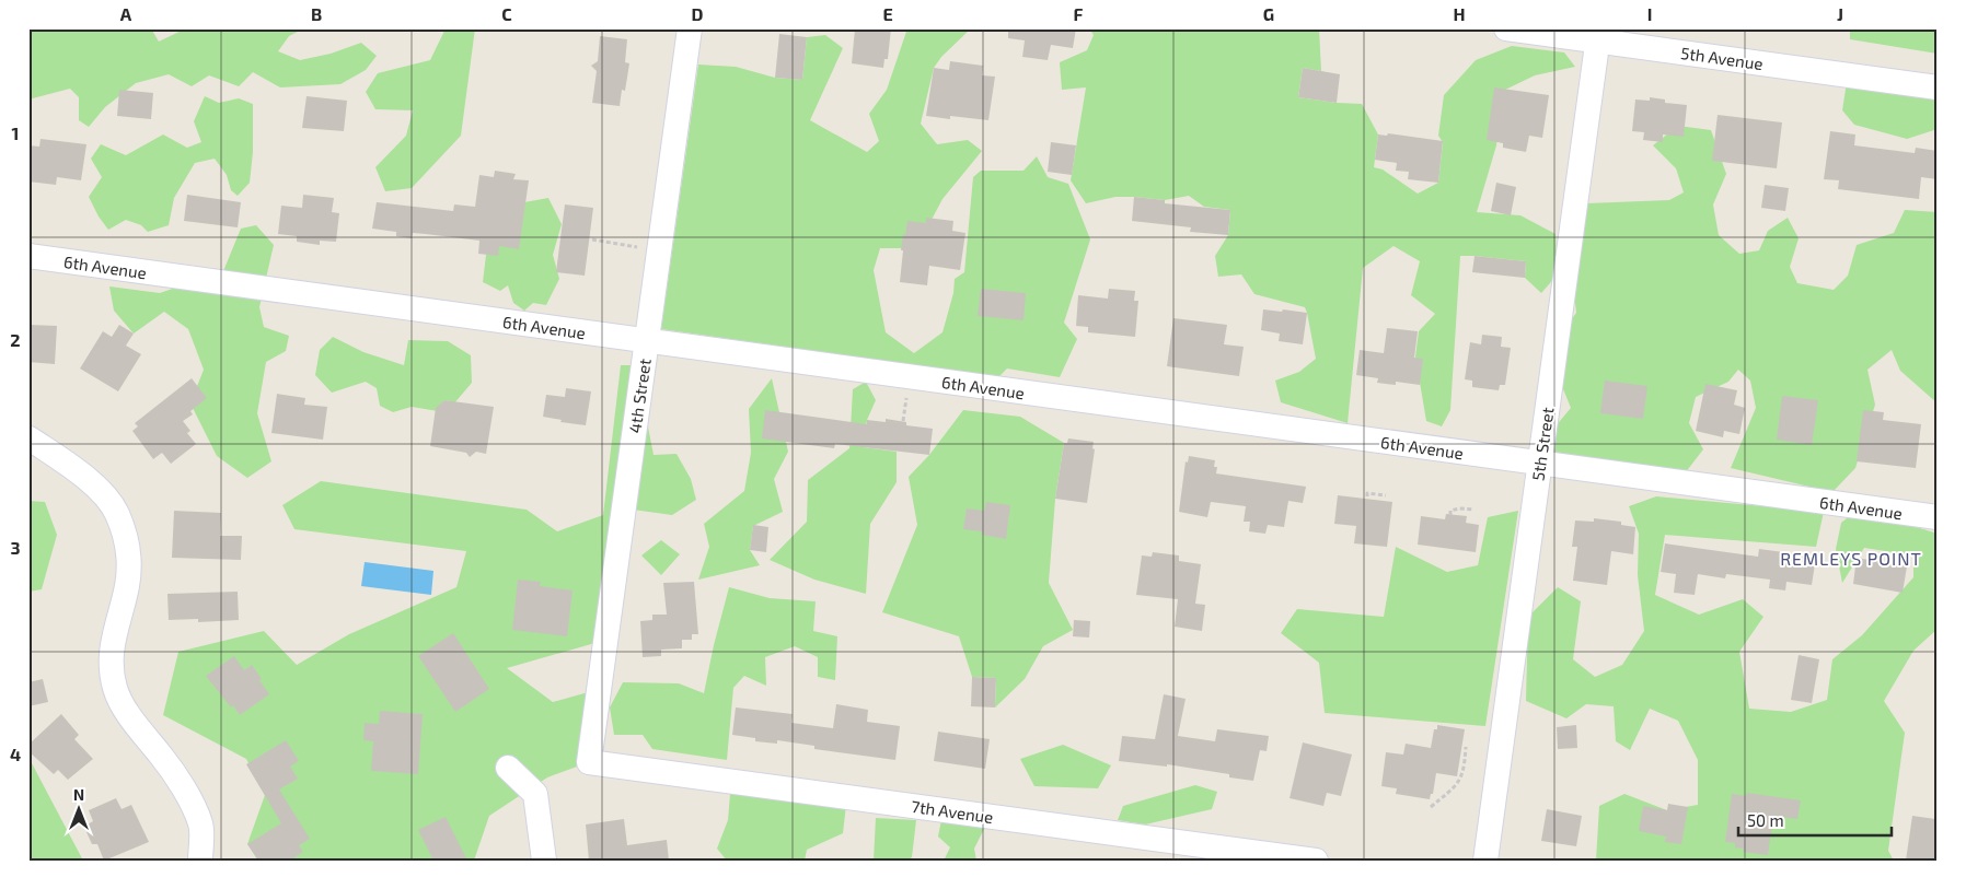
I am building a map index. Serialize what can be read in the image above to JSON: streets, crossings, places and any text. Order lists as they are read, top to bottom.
{
  "streets": {
    "street": [
      "5th Avenue",
      "6th Avenue",
      "4th Street",
      "5th Street",
      "7th Avenue"
    ]
  },
  "crossings": [
    ["5th Avenue", "5th Street"],
    ["6th Avenue", "4th Street"],
    ["6th Avenue", "5th Street"],
    ["4th Street", "7th Avenue"]
  ],
  "districts": ["REMLEYS POINT"],
  "scale_bar": "50 m",
  "north": "top",
  "grid": {
    "columns": [
      "A",
      "B",
      "C",
      "D",
      "E",
      "F",
      "G",
      "H",
      "I",
      "J"
    ],
    "rows": [
      "1",
      "2",
      "3",
      "4"
    ]
  }
}
